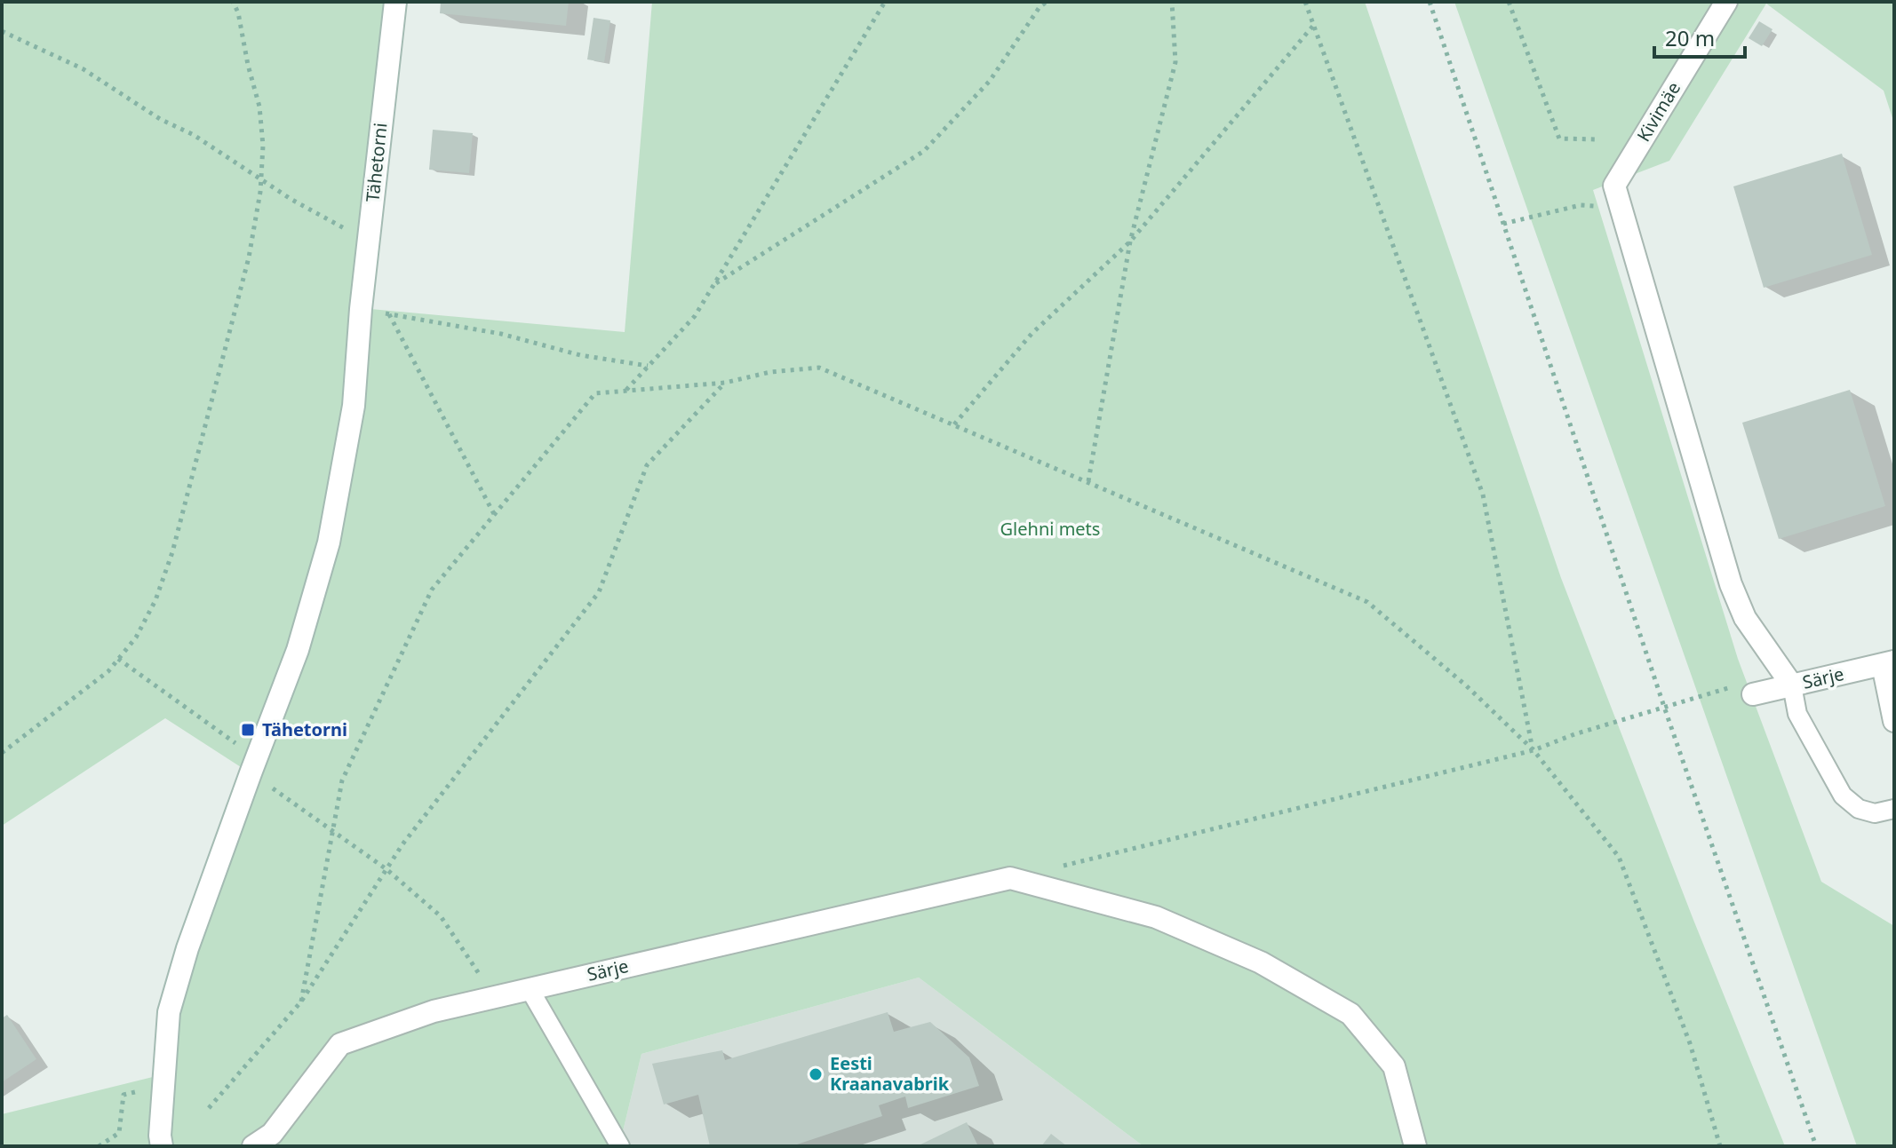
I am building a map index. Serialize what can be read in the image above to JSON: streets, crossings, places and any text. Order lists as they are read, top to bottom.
{
  "streets": {
    "street": ["Kivimäe", "Tähetorni", "Särje"]
  },
  "parks": ["Glehni mets"],
  "places": {
    "transit": ["Tähetorni"],
    "other": ["Eesti Kraanavabrik"]
  },
  "scale_bar": "20 m"
}
